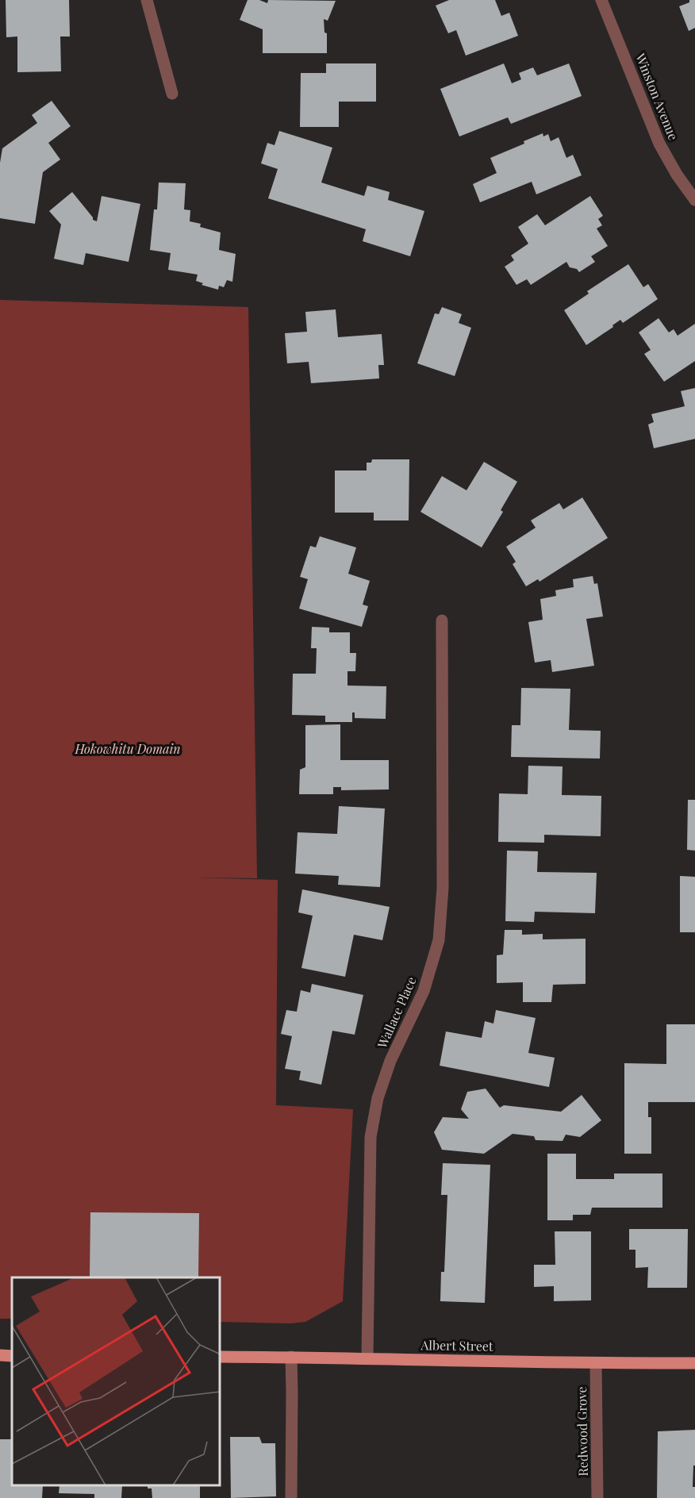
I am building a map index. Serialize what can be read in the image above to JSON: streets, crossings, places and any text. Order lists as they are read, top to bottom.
{
  "streets": {
    "main road": ["Albert Street"],
    "street": ["Winston Avenue", "Wallace Place", "Redwood Grove"]
  },
  "crossings": [
    ["Wallace Place", "Albert Street"],
    ["Albert Street", "Redwood Grove"]
  ],
  "parks": ["Hokowhitu Domain"]
}
